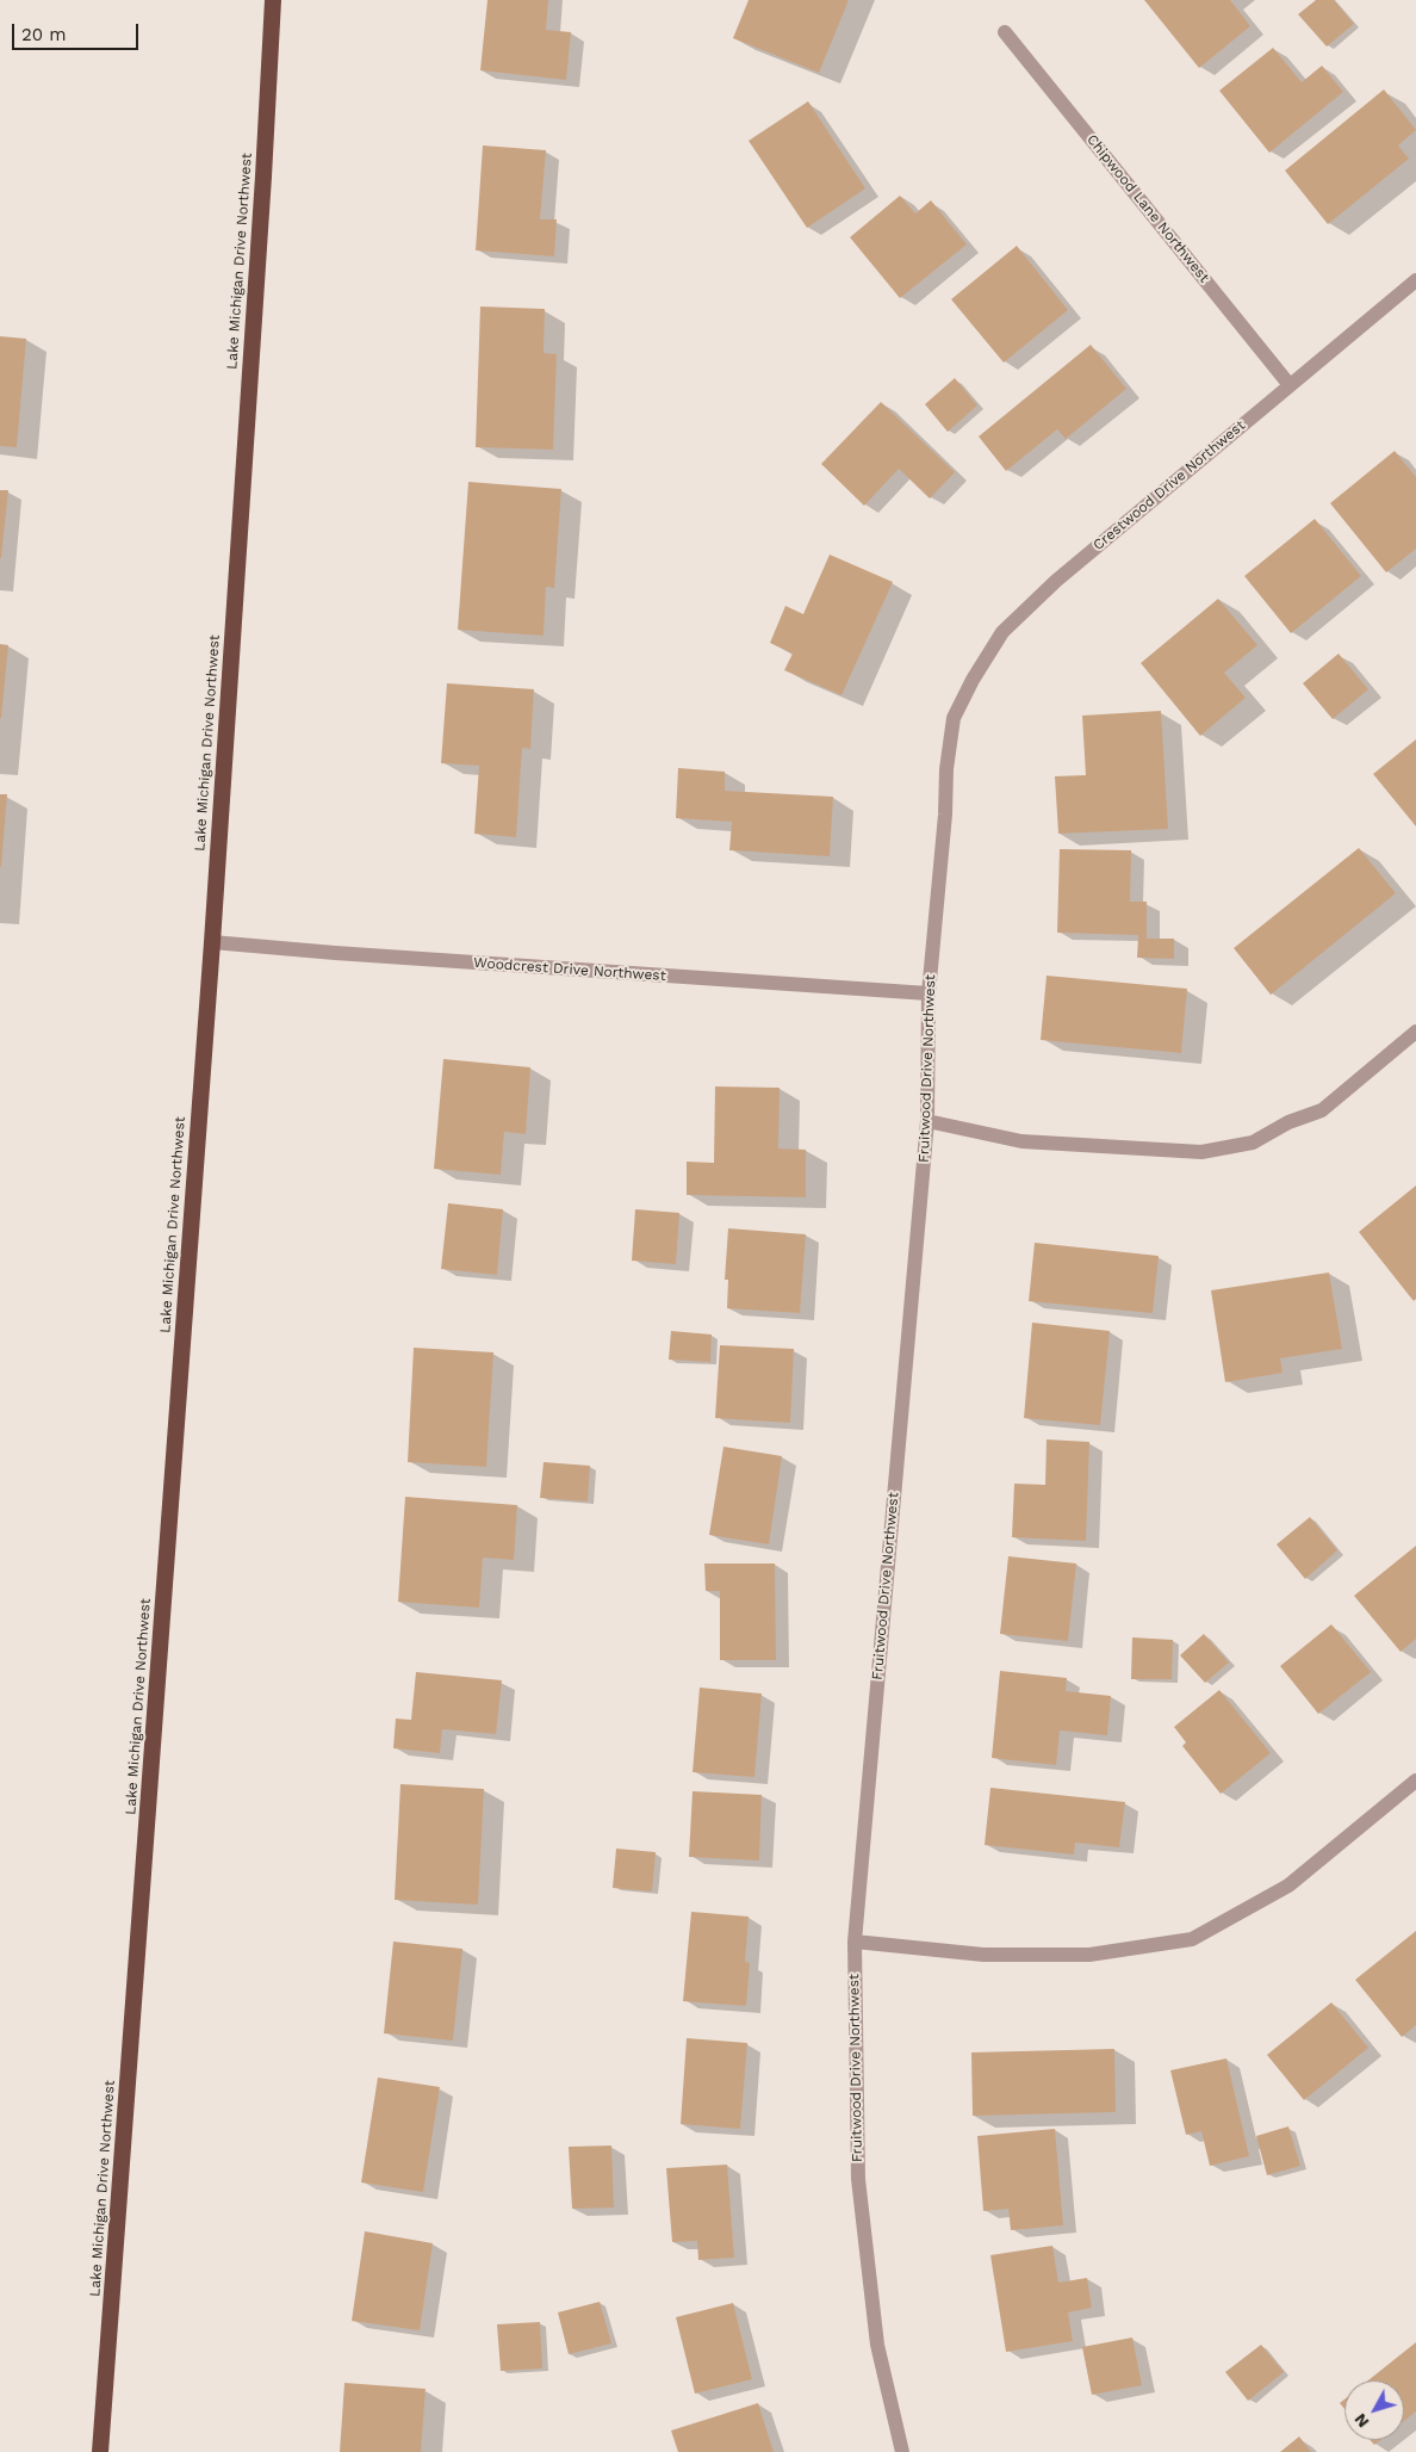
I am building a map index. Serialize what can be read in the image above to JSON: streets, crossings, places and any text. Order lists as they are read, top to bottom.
{
  "streets": {
    "highway": ["Lake Michigan Drive Northwest"],
    "street": [
      "Chipwood Lane Northwest",
      "Crestwood Drive Northwest",
      "Woodcrest Drive Northwest",
      "Fruitwood Drive Northwest"
    ]
  },
  "crossings": [
    ["Chipwood Lane Northwest", "Crestwood Drive Northwest"],
    ["Lake Michigan Drive Northwest", "Woodcrest Drive Northwest"],
    ["Crestwood Drive Northwest", "Fruitwood Drive Northwest"],
    ["Woodcrest Drive Northwest", "Fruitwood Drive Northwest"]
  ],
  "scale_bar": "20 m",
  "north": "bottom left"
}
